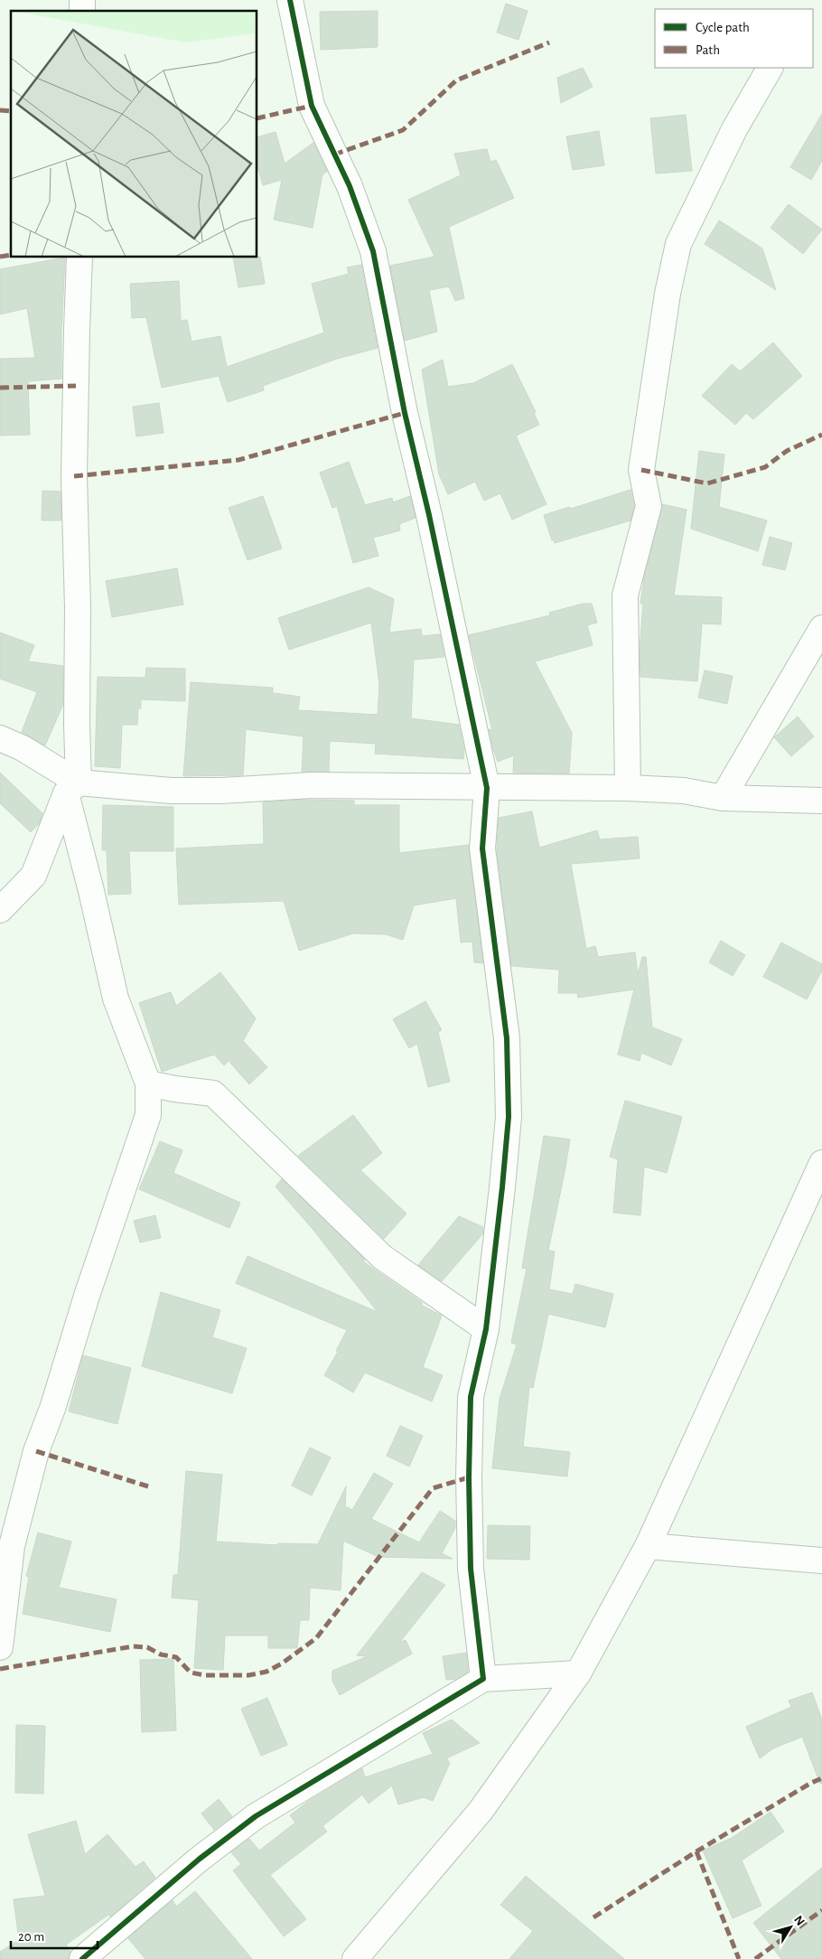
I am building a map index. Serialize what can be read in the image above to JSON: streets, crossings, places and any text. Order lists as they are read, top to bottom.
{
  "legend": ["Cycle path", "Path"],
  "scale_bar": "20 m",
  "north": "top right"
}
